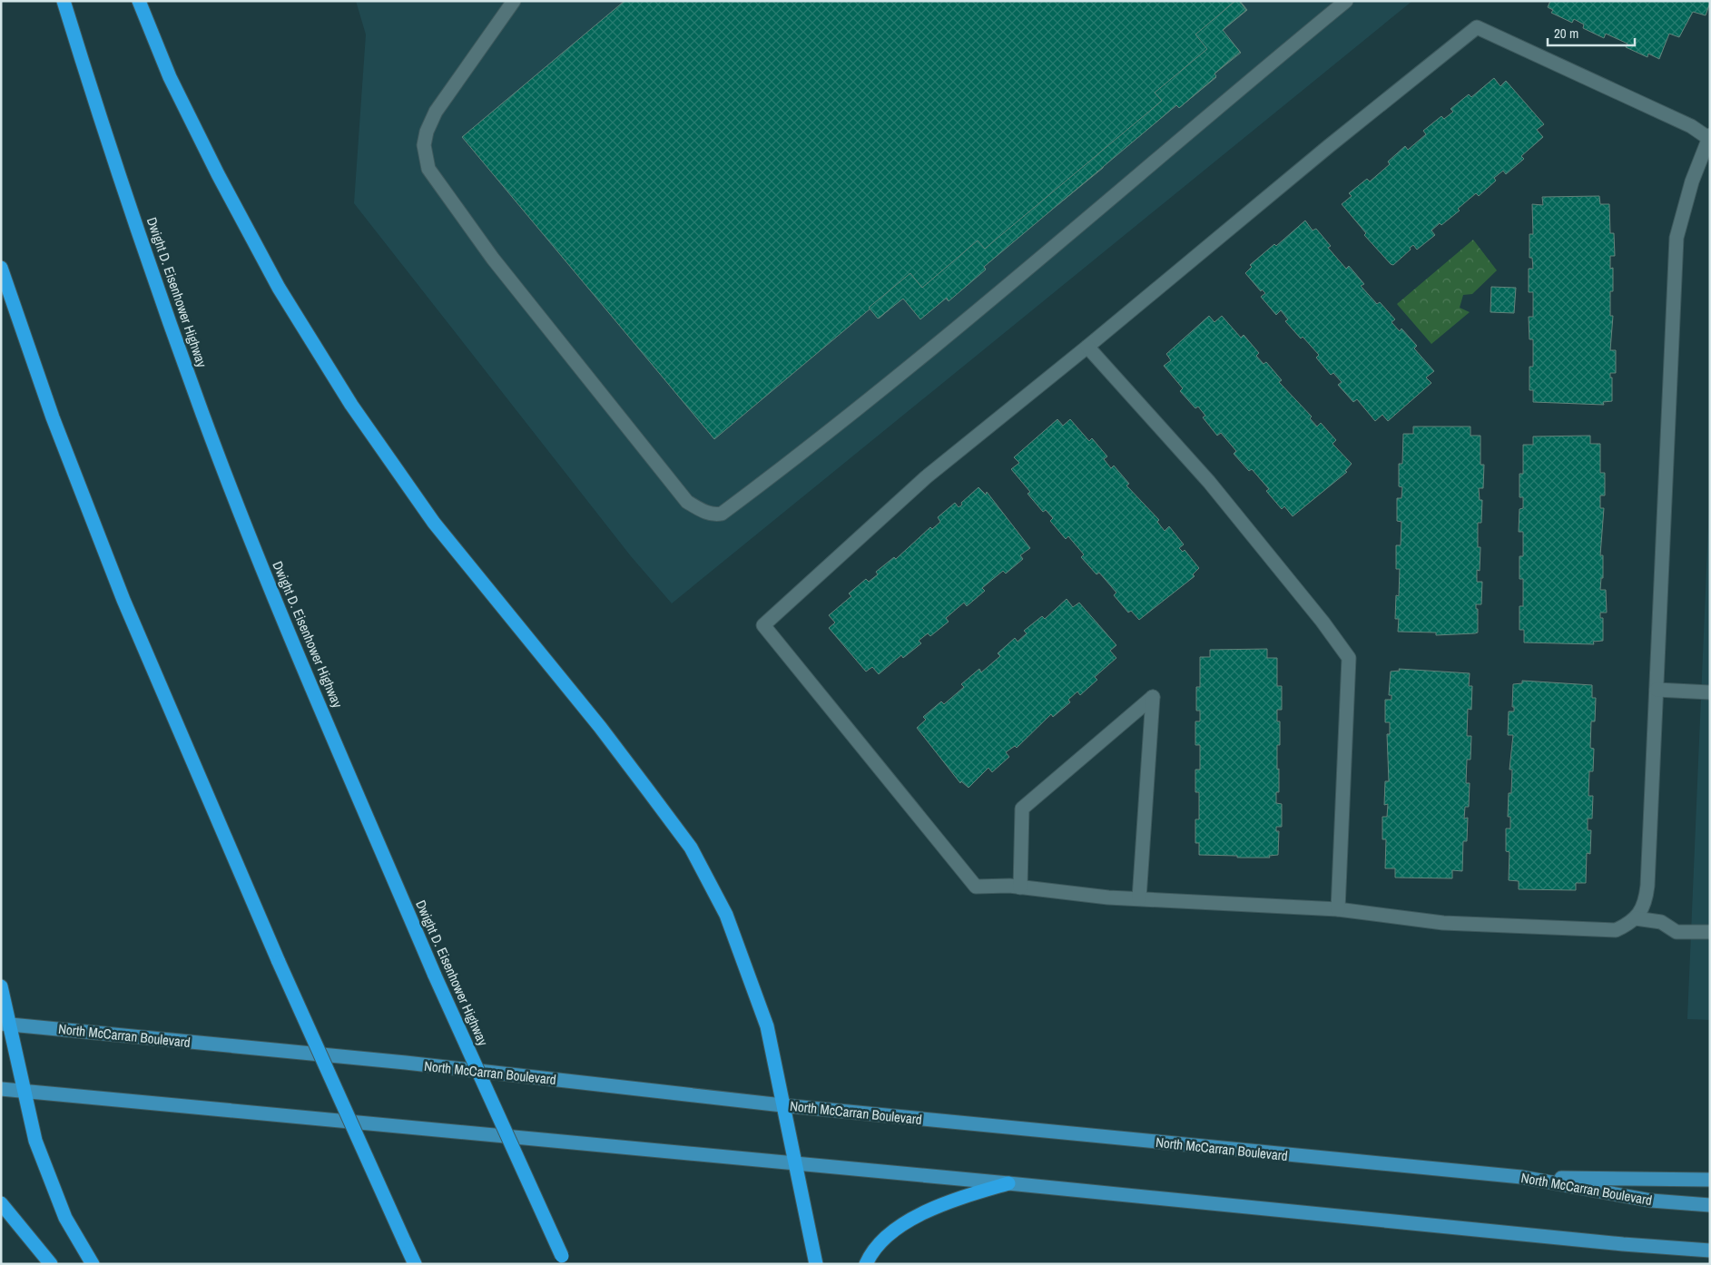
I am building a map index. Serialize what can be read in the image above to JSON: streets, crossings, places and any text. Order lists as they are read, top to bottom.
{
  "streets": {
    "highway": ["Dwight D. Eisenhower Highway"],
    "main road": ["North McCarran Boulevard"]
  },
  "scale_bar": "20 m"
}
